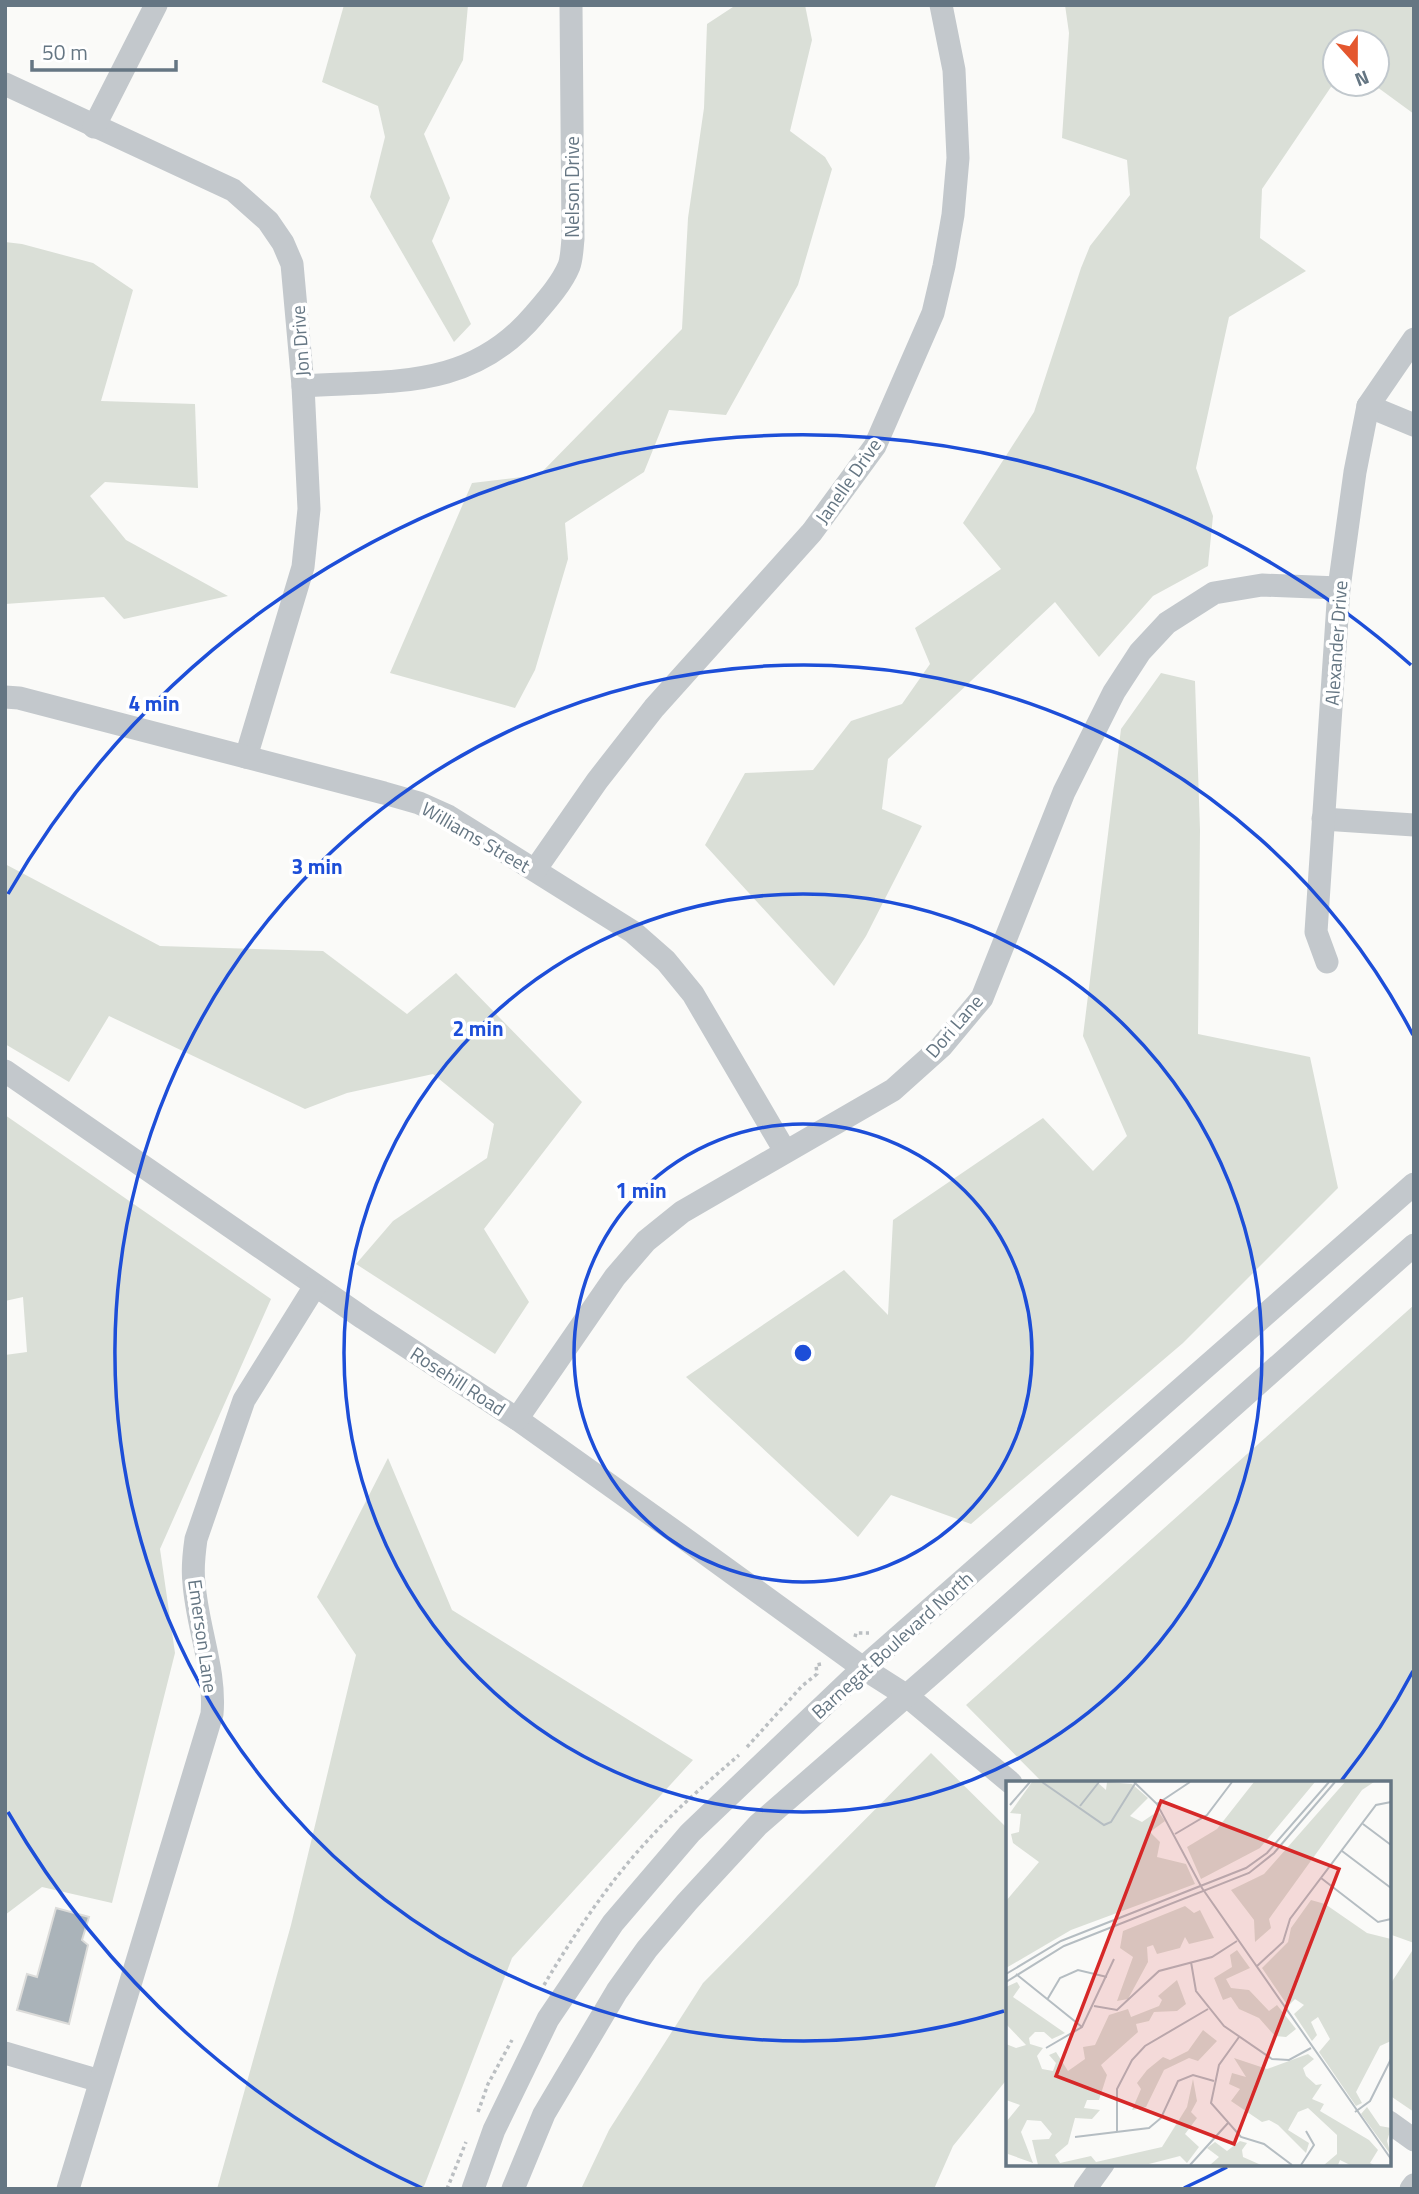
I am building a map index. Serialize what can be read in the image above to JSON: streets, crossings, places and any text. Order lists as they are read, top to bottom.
{
  "streets": {
    "street": [
      "Nelson Drive",
      "Jon Drive",
      "Janelle Drive",
      "Alexander Drive",
      "Williams Street",
      "Dori Lane",
      "Rosehill Road",
      "Emerson Lane",
      "Barnegat Boulevard North"
    ]
  },
  "crossings": [
    ["Nelson Drive", "Jon Drive"],
    ["Jon Drive", "Williams Street"],
    ["Janelle Drive", "Williams Street"],
    ["Alexander Drive", "Dori Lane"],
    ["Williams Street", "Dori Lane"],
    ["Dori Lane", "Rosehill Road"],
    ["Rosehill Road", "Emerson Lane"],
    ["Rosehill Road", "Barnegat Boulevard North"]
  ],
  "scale_bar": "50 m",
  "north": "bottom",
  "rings": [
    "4 min",
    "3 min",
    "2 min",
    "1 min"
  ]
}
